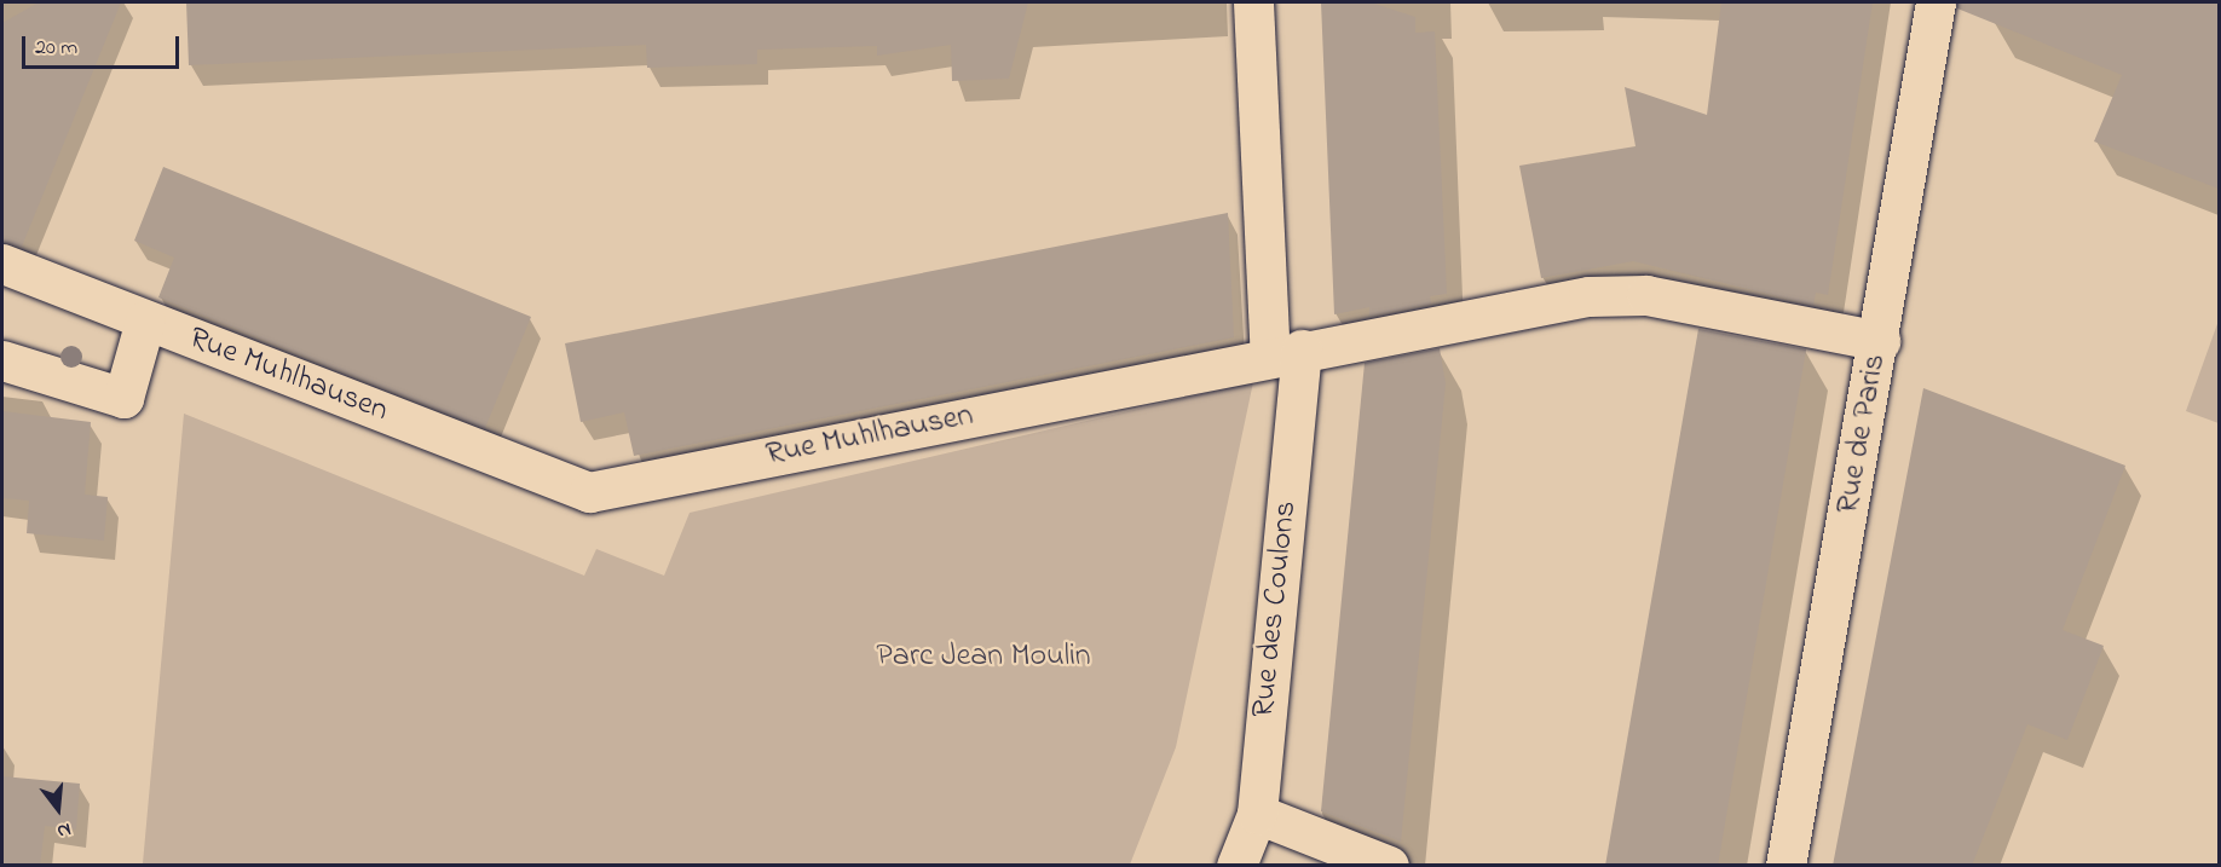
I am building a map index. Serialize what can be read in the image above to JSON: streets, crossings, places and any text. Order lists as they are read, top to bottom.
{
  "streets": {
    "street": ["Rue Muhlhausen", "Rue de Paris", "Rue des Coulons"]
  },
  "crossings": [
    ["Rue Muhlhausen", "Rue de Paris"],
    ["Rue Muhlhausen", "Rue des Coulons"]
  ],
  "parks": ["Parc Jean Moulin"],
  "scale_bar": "20 m",
  "north": "bottom"
}
